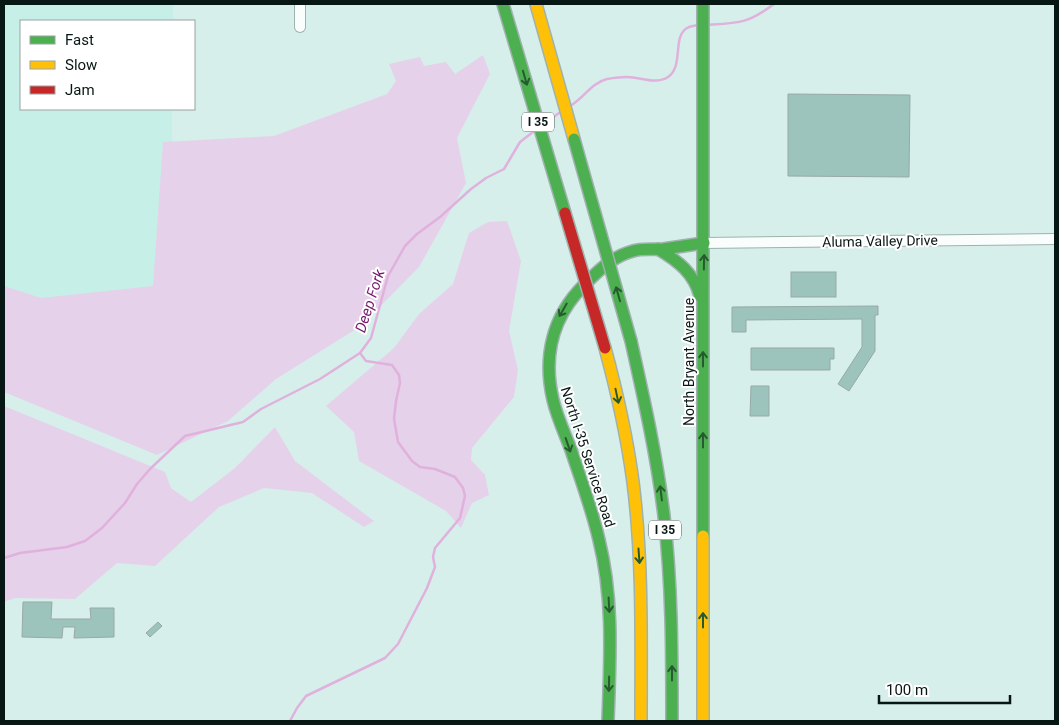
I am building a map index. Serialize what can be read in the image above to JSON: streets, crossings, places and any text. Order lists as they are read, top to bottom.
{
  "streets": {
    "main road": ["I 35", "North Bryant Avenue", "North I-35 Service Road"],
    "street": ["Aluma Valley Drive"]
  },
  "crossings": [
    ["Aluma Valley Drive", "North Bryant Avenue"],
    ["Aluma Valley Drive", "North I-35 Service Road"],
    ["North Bryant Avenue", "North I-35 Service Road"]
  ],
  "water": ["Deep Fork"],
  "legend": ["Fast", "Slow", "Jam"],
  "scale_bar": "100 m"
}
